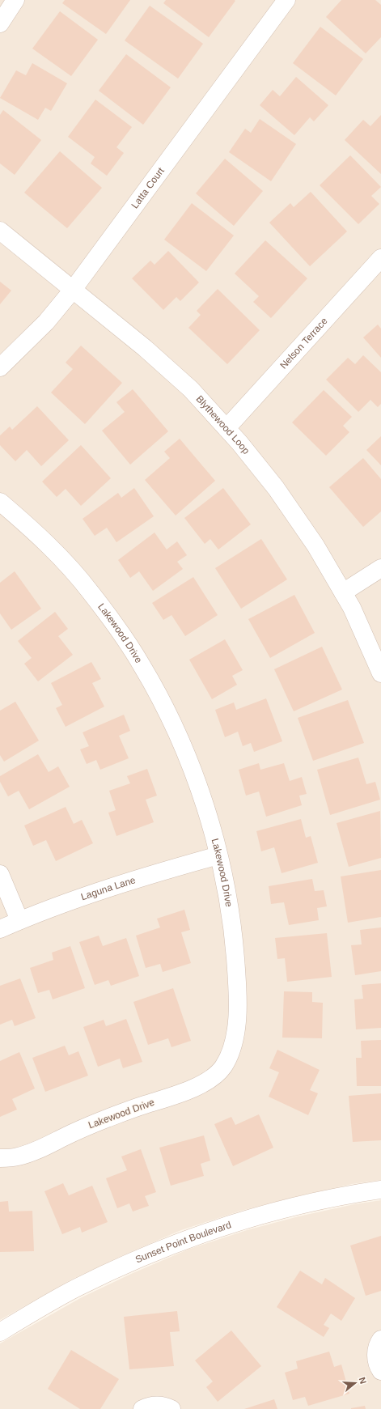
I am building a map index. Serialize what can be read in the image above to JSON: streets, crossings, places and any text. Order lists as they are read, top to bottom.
{
  "streets": {
    "street": [
      "Latta Court",
      "Nelson Terrace",
      "Blythewood Loop",
      "Lakewood Drive",
      "Laguna Lane",
      "Sunset Point Boulevard"
    ]
  },
  "crossings": [
    ["Latta Court", "Blythewood Loop"],
    ["Nelson Terrace", "Blythewood Loop"],
    ["Lakewood Drive", "Laguna Lane"]
  ],
  "north": "right"
}
